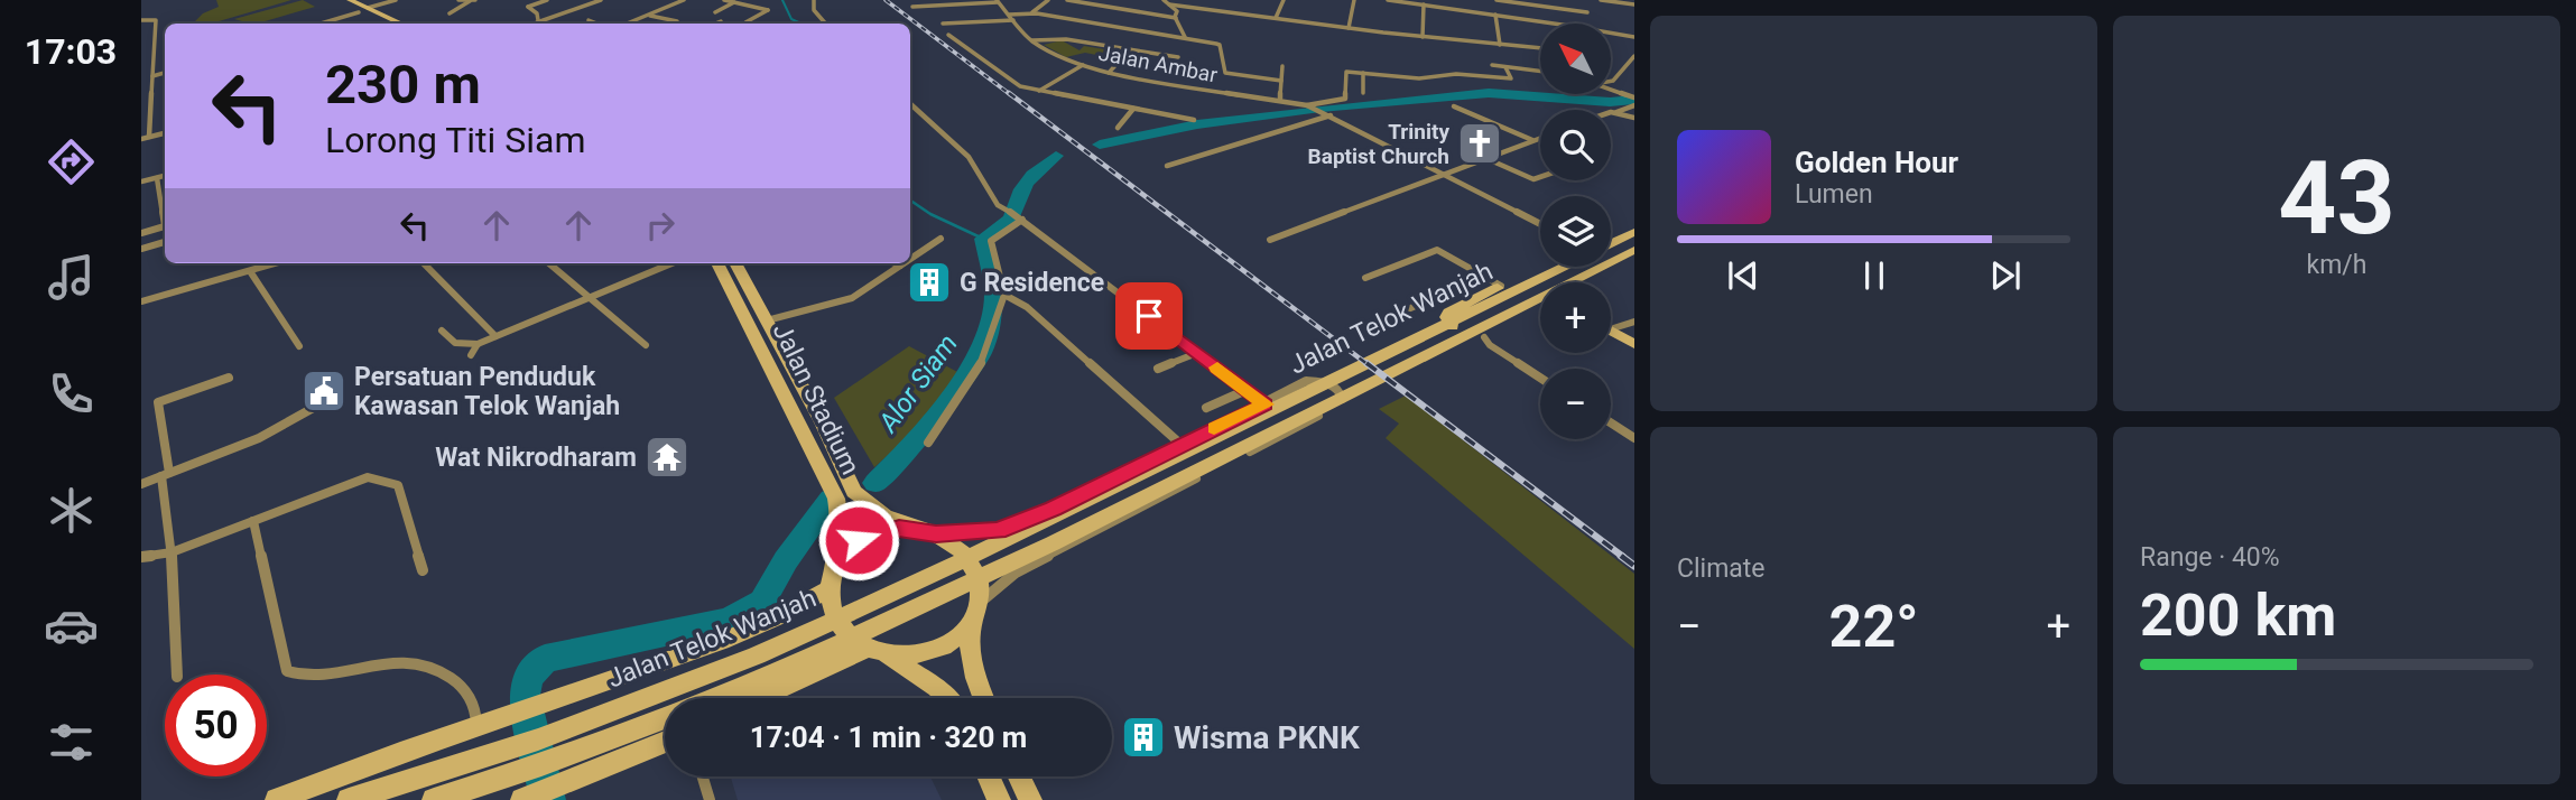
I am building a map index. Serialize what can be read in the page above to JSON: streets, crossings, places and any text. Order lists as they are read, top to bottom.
{
  "streets": {
    "main road": ["Jalan Telok Wanjah", "Jalan Stadium"],
    "street": ["Jalan Ambar"]
  },
  "water": ["Alor Siam"],
  "places": {
    "church": ["Trinity Baptist Church"],
    "building": ["G Residence", "Wisma PKNK"],
    "public building": ["Persatuan Penduduk Kawasan Telok Wanjah"],
    "temple": ["Wat Nikrodharam"]
  },
  "north": "top left",
  "page": {
    "tabs": "17:03",
    "tile": [
      ["43", "km/h"],
      "Climate",
      ["Range · 40%", "200 km"]
    ],
    "map_buttons": ["+", "−"],
    "turn": ["230 m", "Lorong Titi Siam"],
    "song": ["Golden Hour", "Lumen"],
    "heat": ["−", "22°", "+"],
    "limit": "50",
    "trip": "17:04 · 1 min · 320 m"
  }
}
